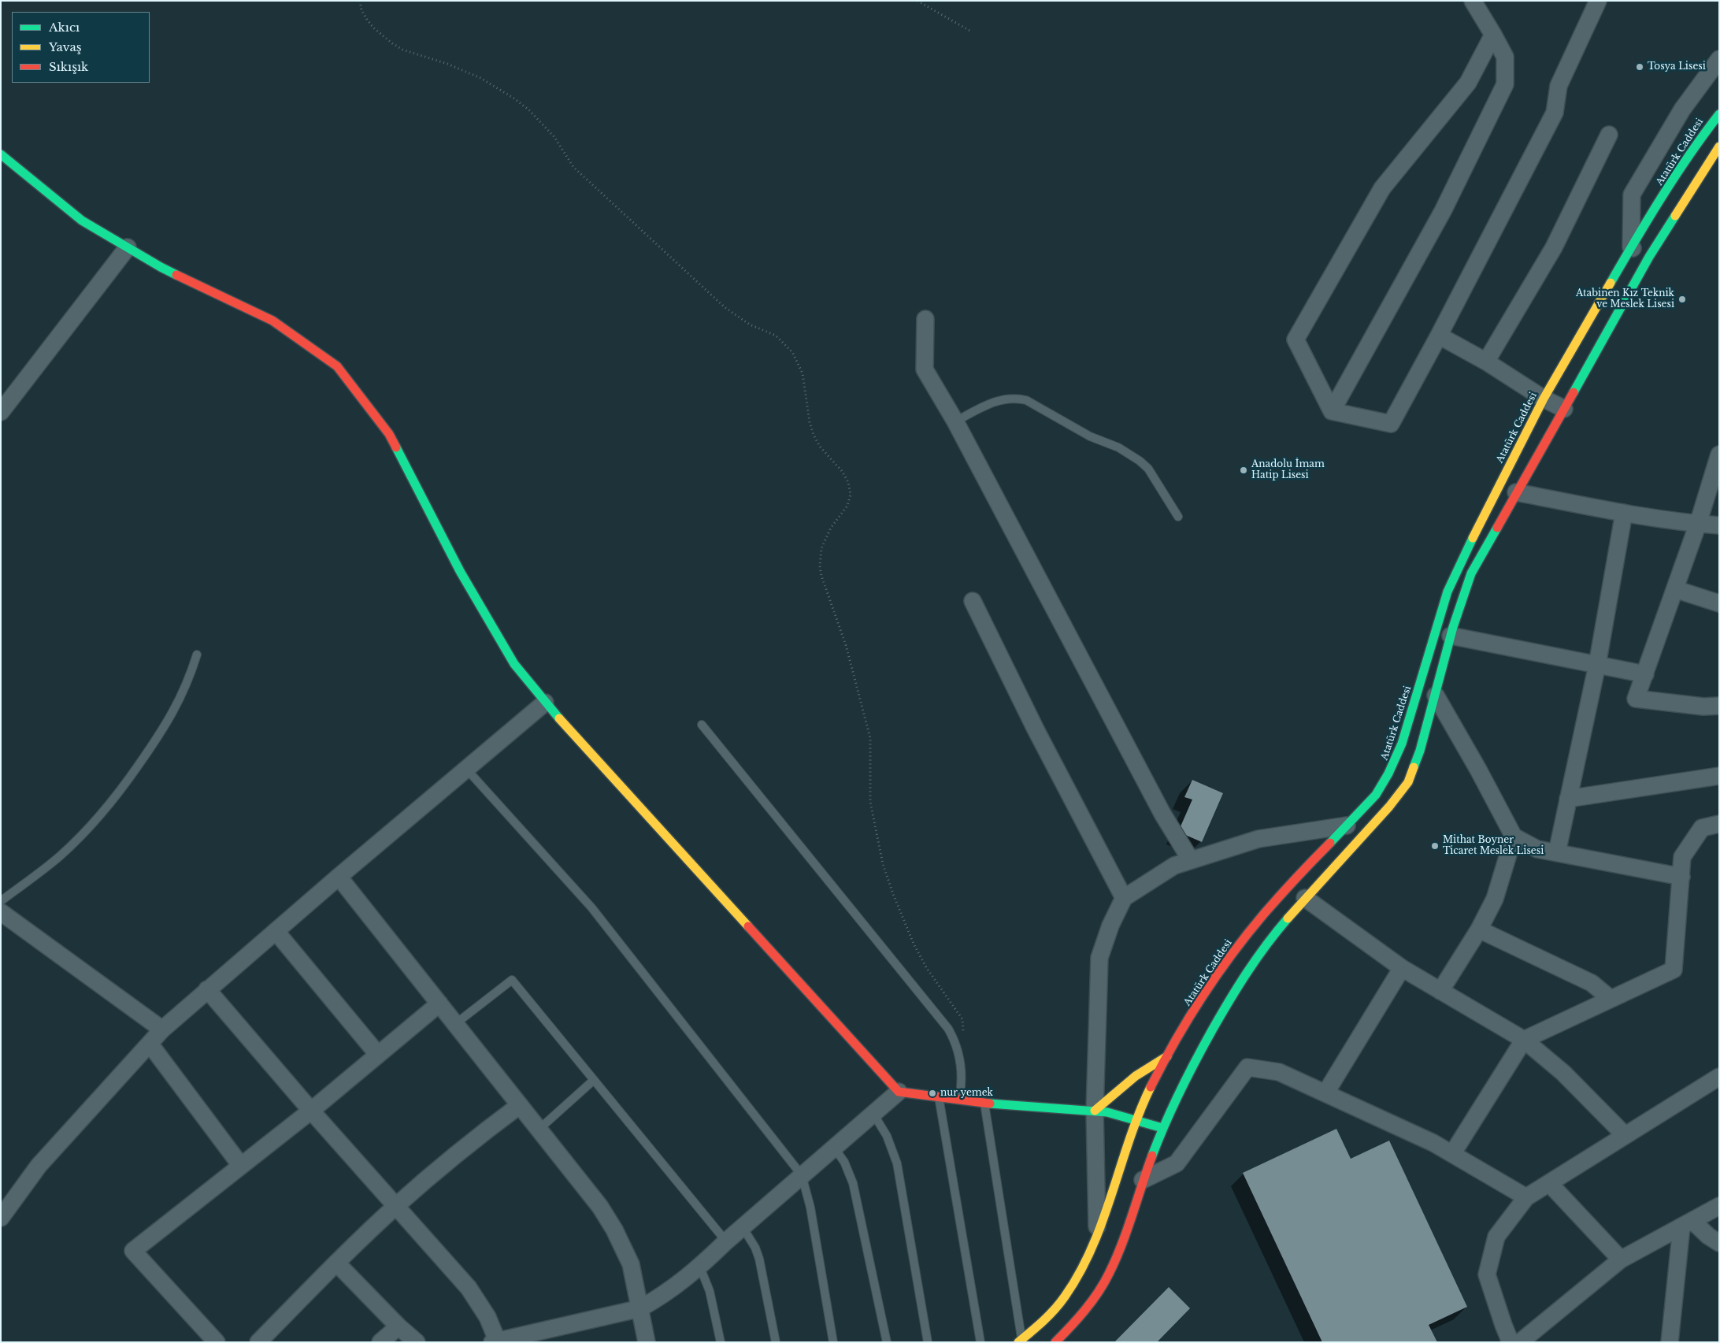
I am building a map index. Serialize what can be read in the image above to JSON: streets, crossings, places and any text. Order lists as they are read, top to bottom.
{
  "streets": {
    "main road": ["Atatürk Caddesi"]
  },
  "places": [
    "Tosya Lisesi",
    "Atabinen Kız Teknik ve Meslek Lisesi",
    "Anadolu İmam Hatip Lisesi",
    "Mithat Boyner Ticaret Meslek Lisesi",
    "nur yemek"
  ],
  "legend": ["Akıcı", "Yavaş", "Sıkışık"]
}
